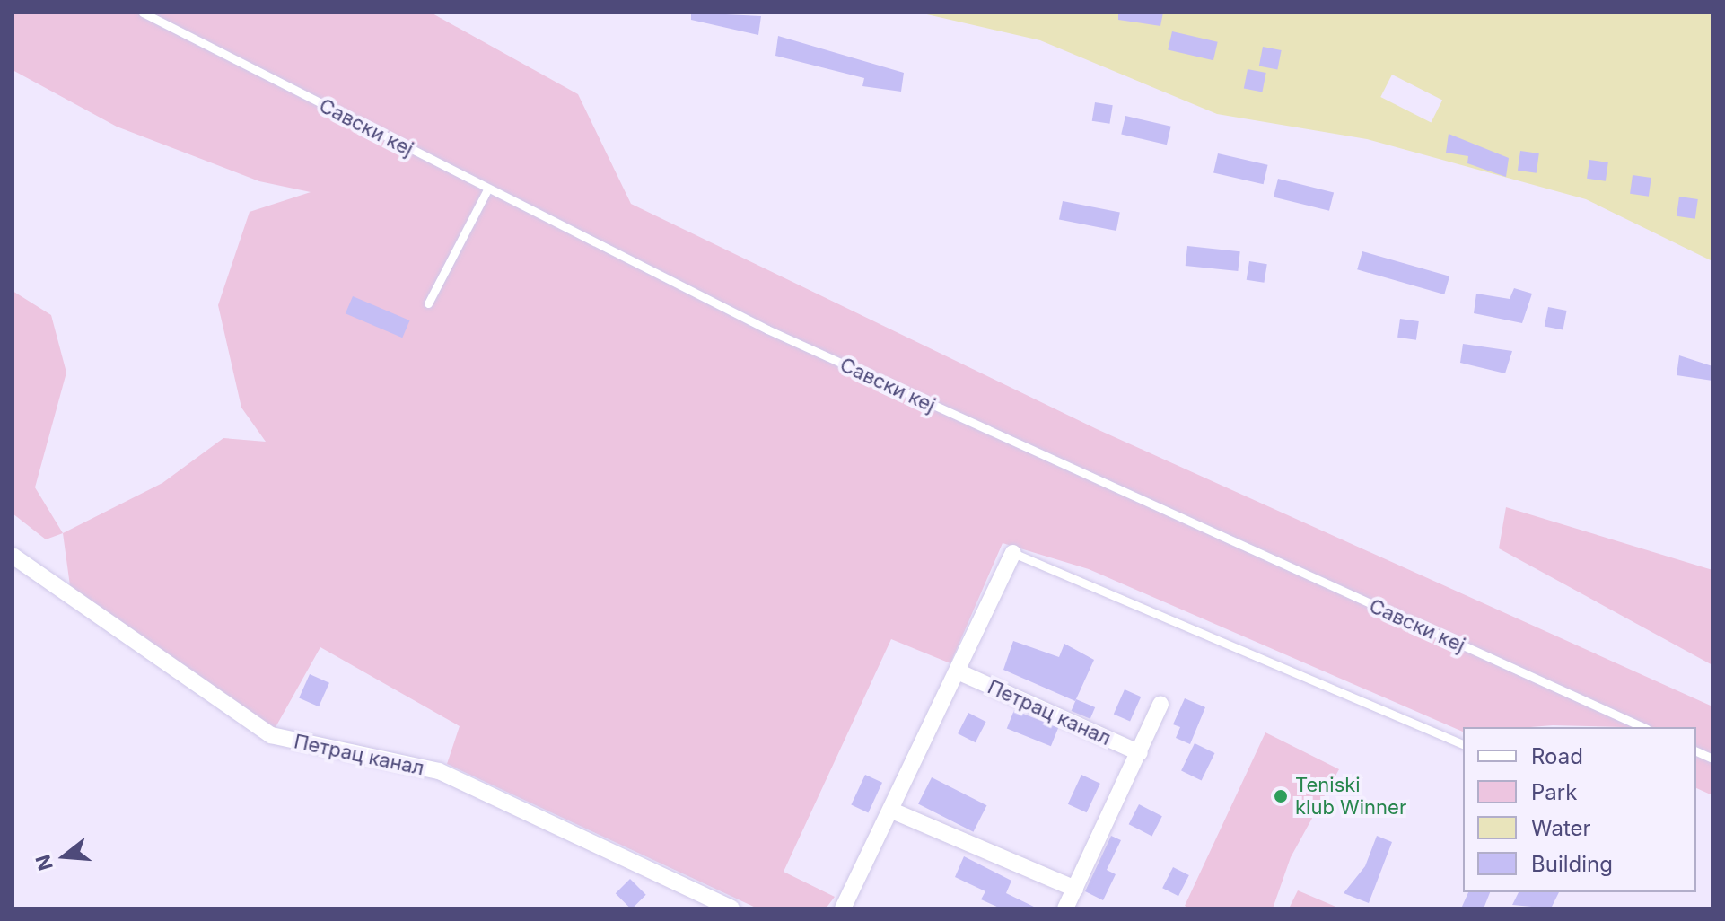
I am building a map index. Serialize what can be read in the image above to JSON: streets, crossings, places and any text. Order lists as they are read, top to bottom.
{
  "streets": {
    "street": ["Петрац канал"],
    "lane": ["Савски кеј"]
  },
  "places": ["Teniski klub Winner"],
  "legend": [
    "Road",
    "Park",
    "Water",
    "Building"
  ],
  "north": "left"
}
